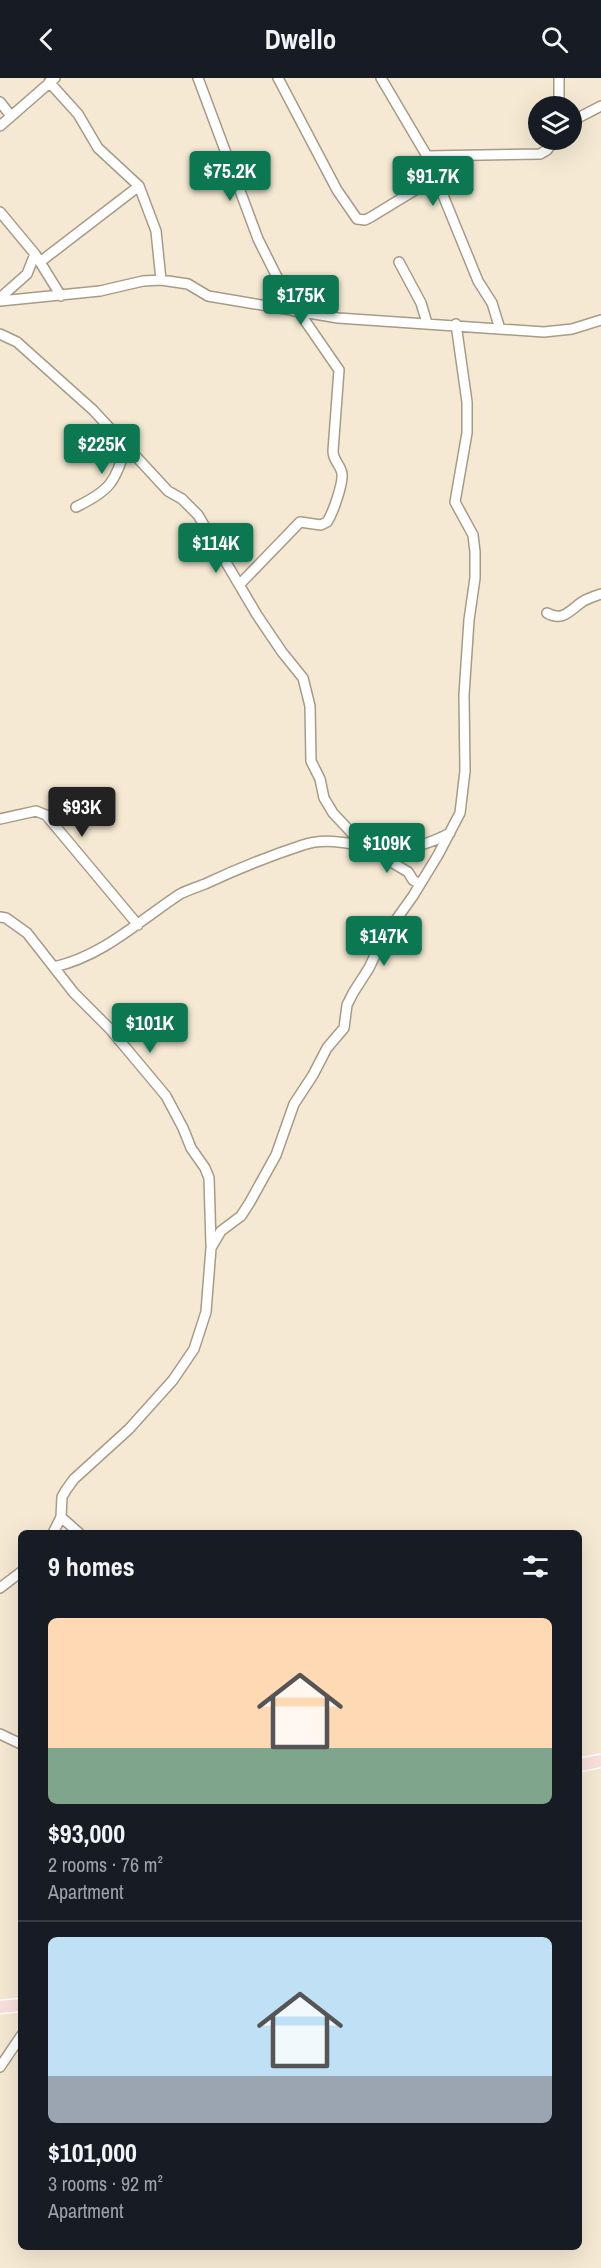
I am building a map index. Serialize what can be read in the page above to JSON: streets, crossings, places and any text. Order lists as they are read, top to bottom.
{
  "page": {
    "header": "Dwello",
    "price": [
      "$75.2K",
      "$91.7K",
      "$175K",
      "$225K",
      "$114K",
      "$93K",
      "$109K",
      "$147K",
      "$101K"
    ],
    "heading": "9 homes",
    "list": [
      {
        "name": "$93,000",
        "note": "2 rooms · 76 m² · Apartment"
      },
      {
        "name": "$101,000",
        "note": "3 rooms · 92 m² · Apartment"
      }
    ]
  }
}
